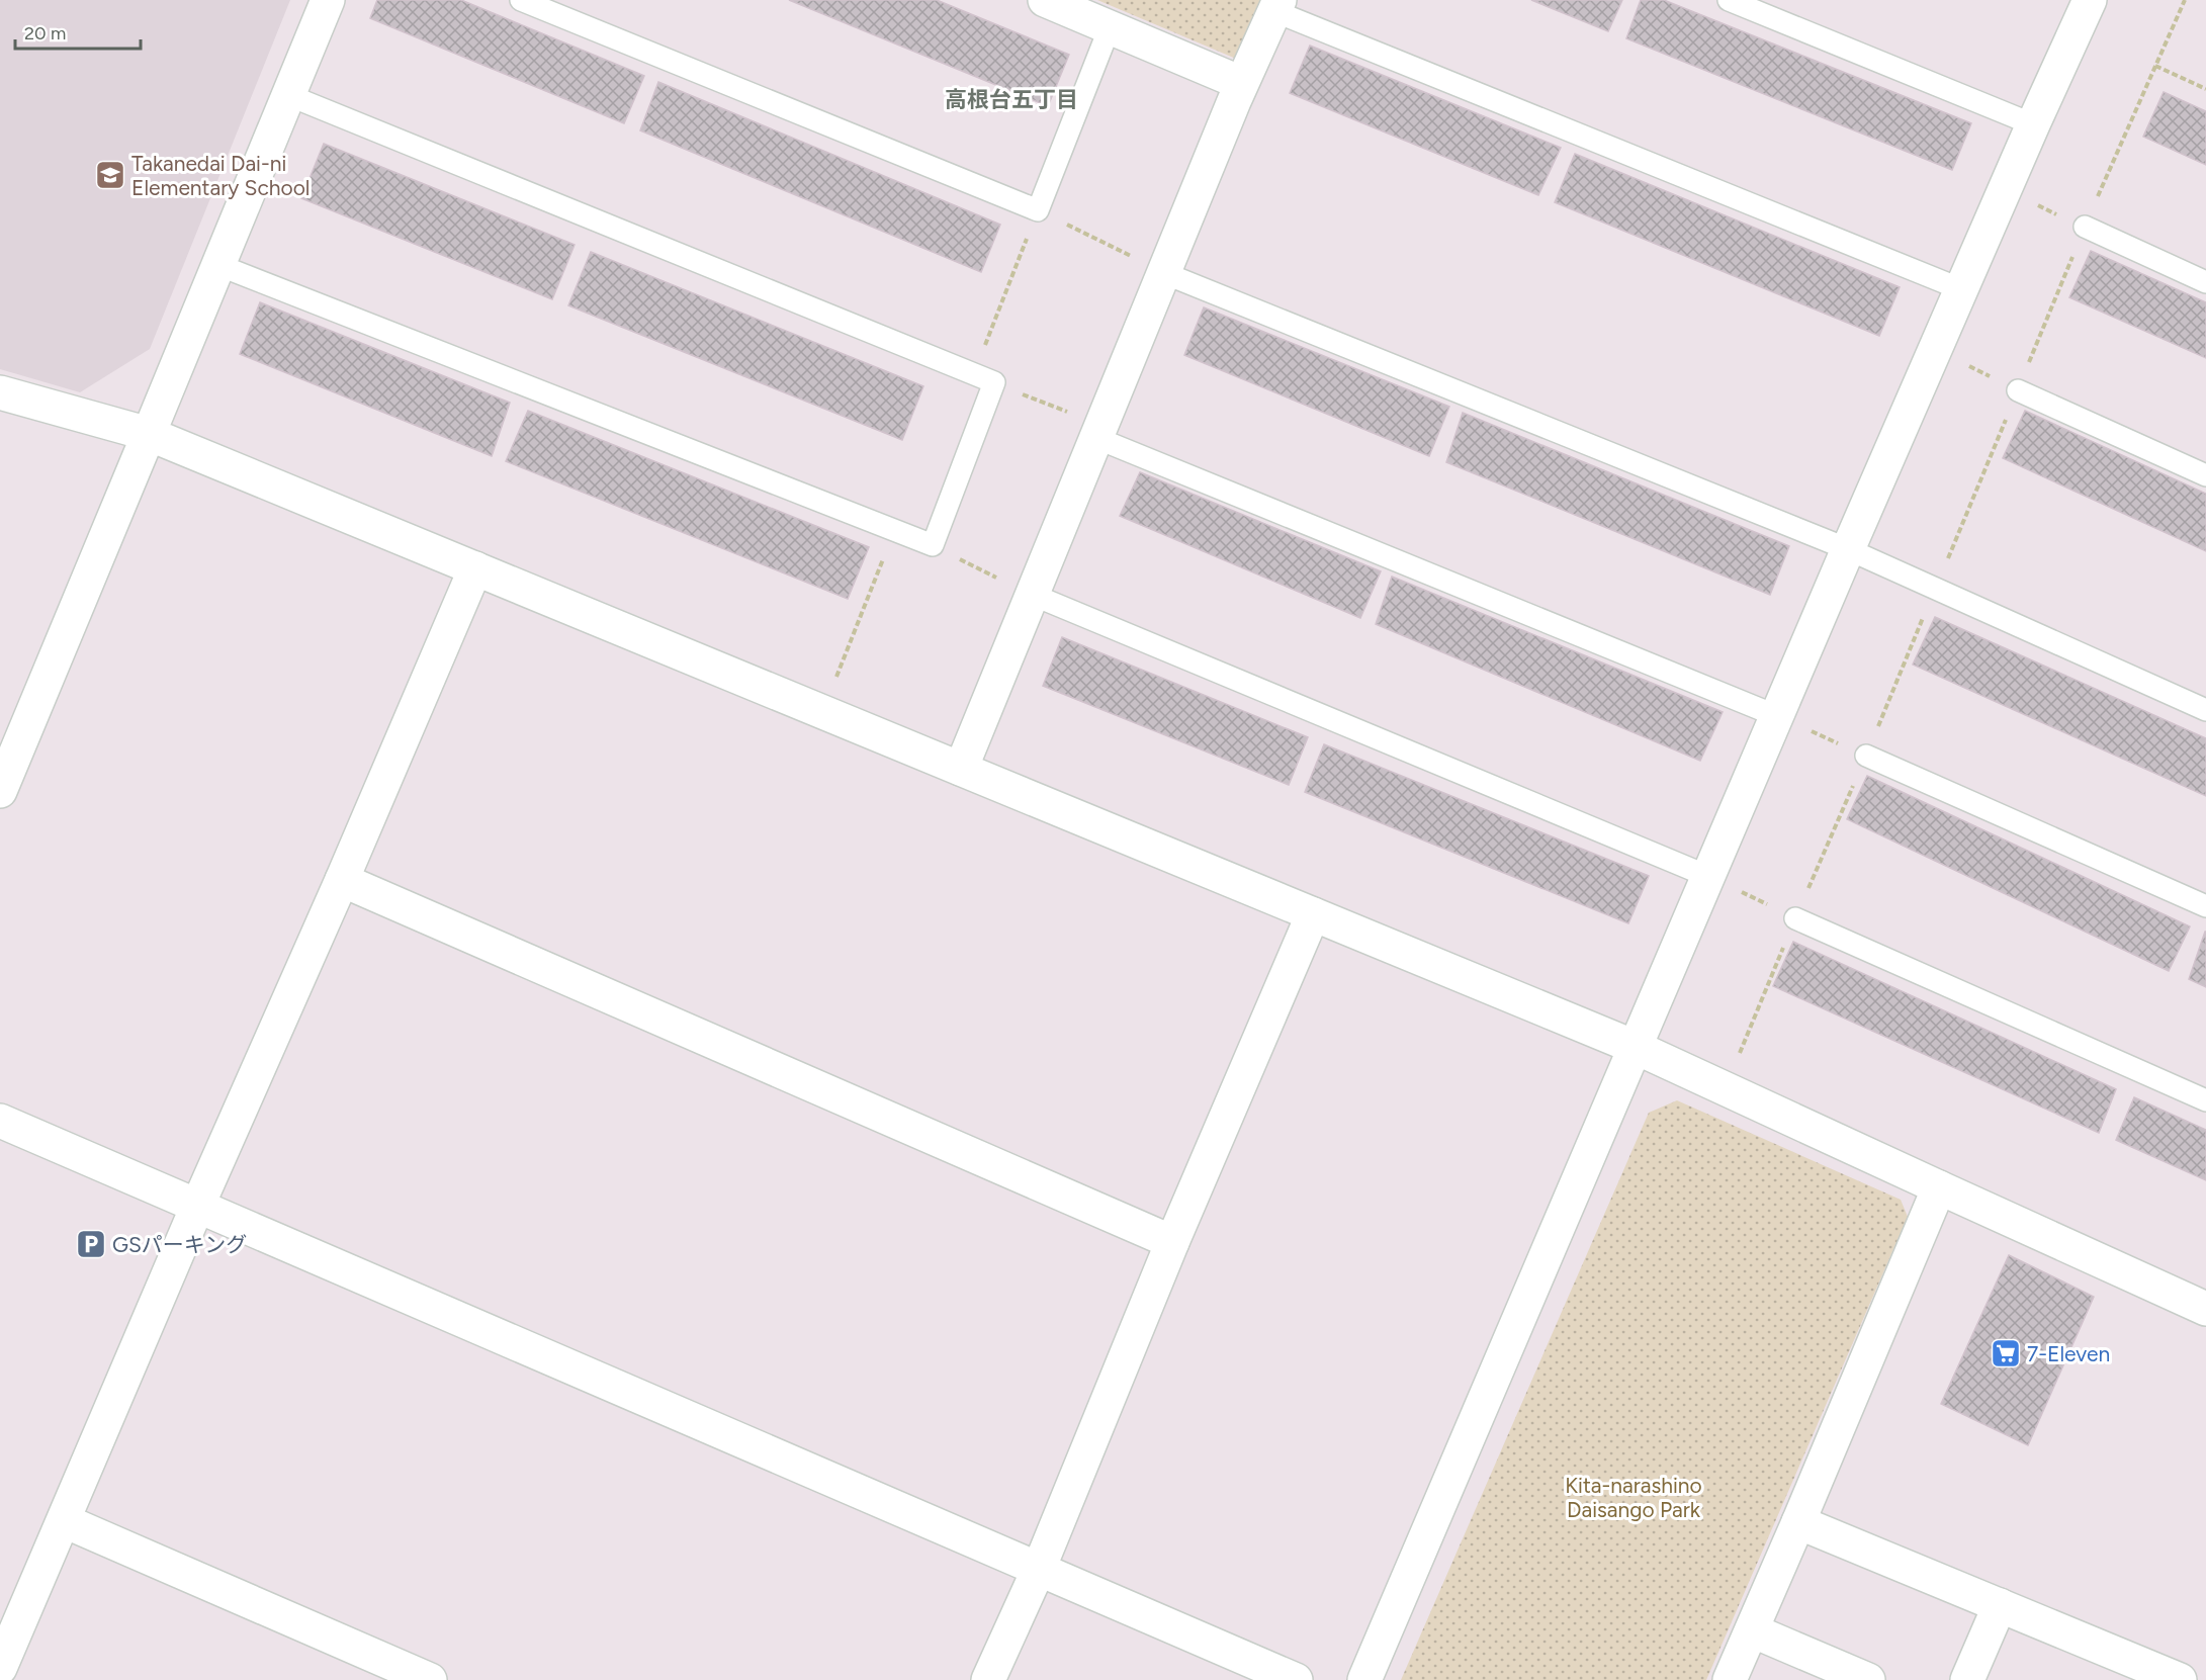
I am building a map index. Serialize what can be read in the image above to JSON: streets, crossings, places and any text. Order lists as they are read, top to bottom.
{
  "districts": ["高根台五丁目"],
  "parks": ["Kita-narashino Daisango Park"],
  "places": {
    "school or university": ["Takanedai Dai-ni Elementary School"],
    "parking": ["GSパーキング"],
    "supermarket": ["7-Eleven"]
  },
  "scale_bar": "20 m"
}
